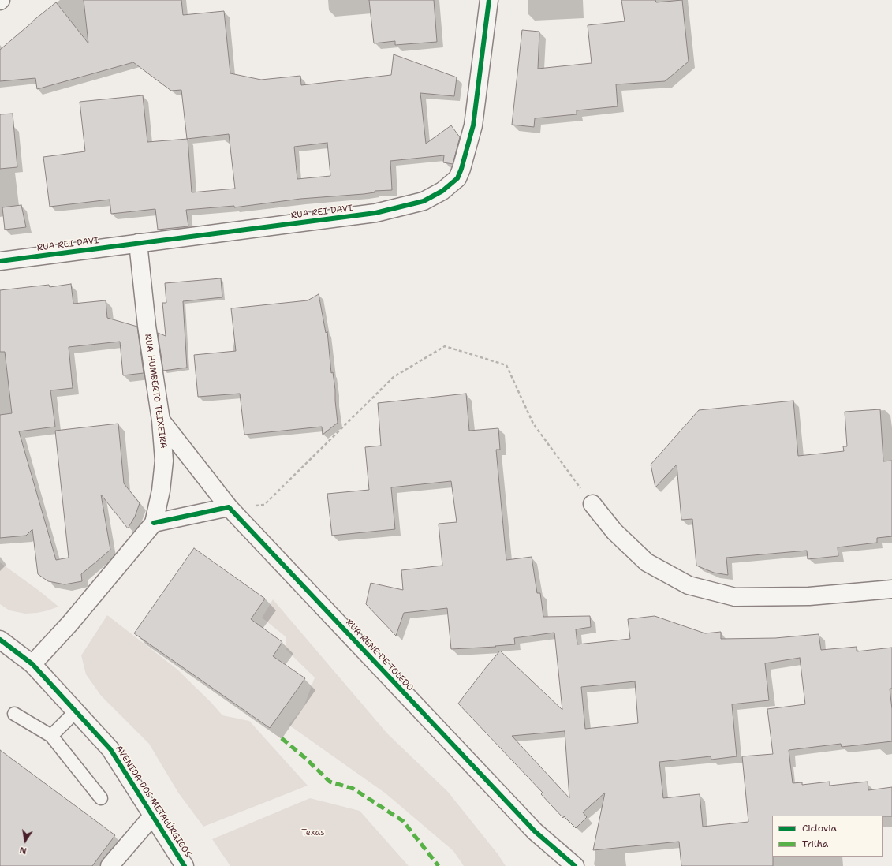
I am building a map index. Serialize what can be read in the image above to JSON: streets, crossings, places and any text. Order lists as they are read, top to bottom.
{
  "streets": {
    "street": [
      "RUA REI DAVI",
      "RUA HUMBERTO TEIXEIRA",
      "RUA RENE DE TOLEDO",
      "AVENIDA DOS METALÚRGICOS"
    ]
  },
  "crossings": [
    ["RUA REI DAVI", "RUA HUMBERTO TEIXEIRA"],
    ["RUA HUMBERTO TEIXEIRA", "RUA RENE DE TOLEDO"],
    ["RUA HUMBERTO TEIXEIRA", "AVENIDA DOS METALÚRGICOS"]
  ],
  "parks": ["Texas"],
  "legend": ["Ciclovia", "Trilha"],
  "north": "bottom"
}
